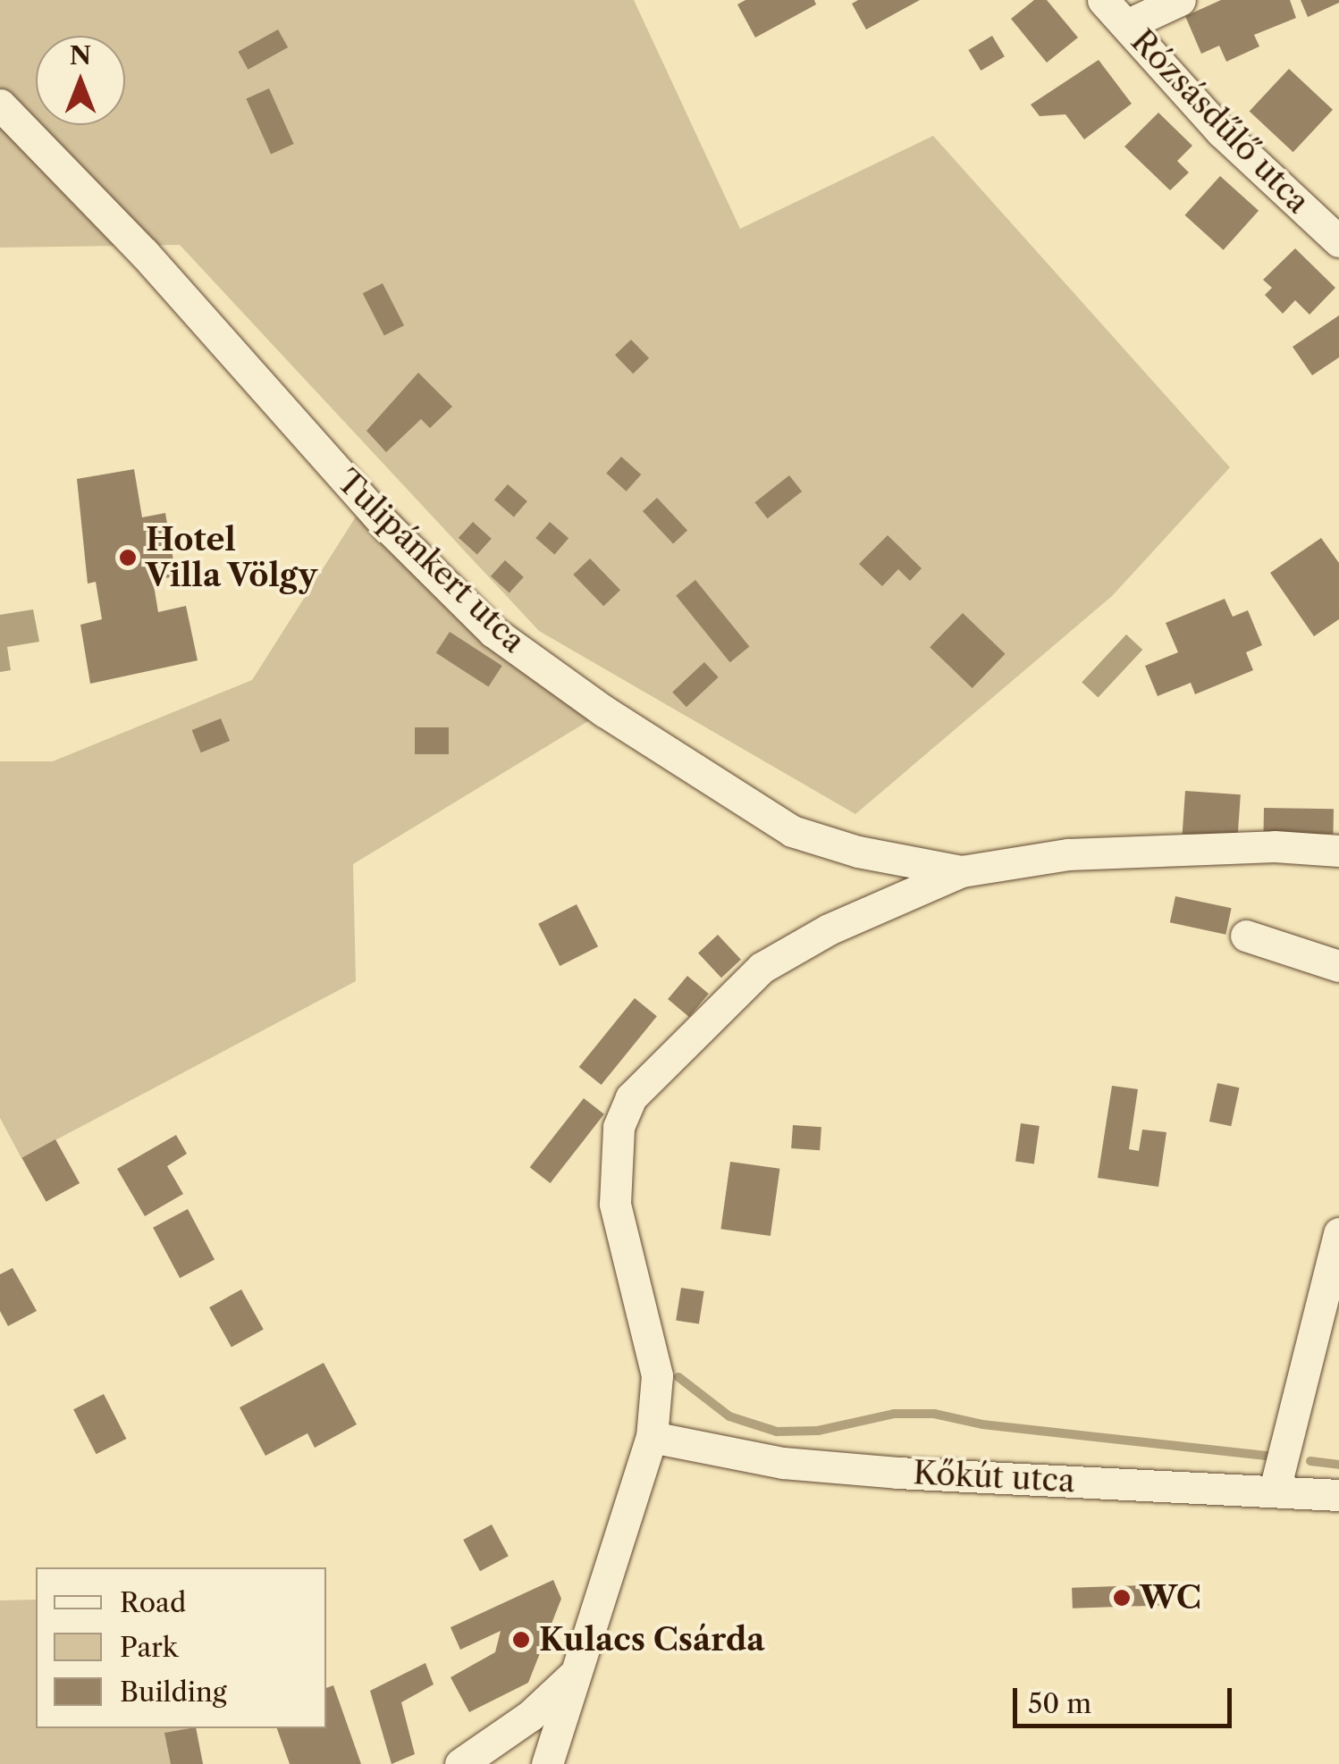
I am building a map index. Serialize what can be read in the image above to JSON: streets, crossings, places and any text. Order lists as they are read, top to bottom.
{
  "streets": {
    "street": ["Rózsásdűlő utca", "Tulipánkert utca", "Kőkút utca"]
  },
  "places": ["Hotel Villa Völgy", "WC", "Kulacs Csárda"],
  "legend": ["Road", "Park", "Building"],
  "scale_bar": "50 m",
  "north": "top"
}
